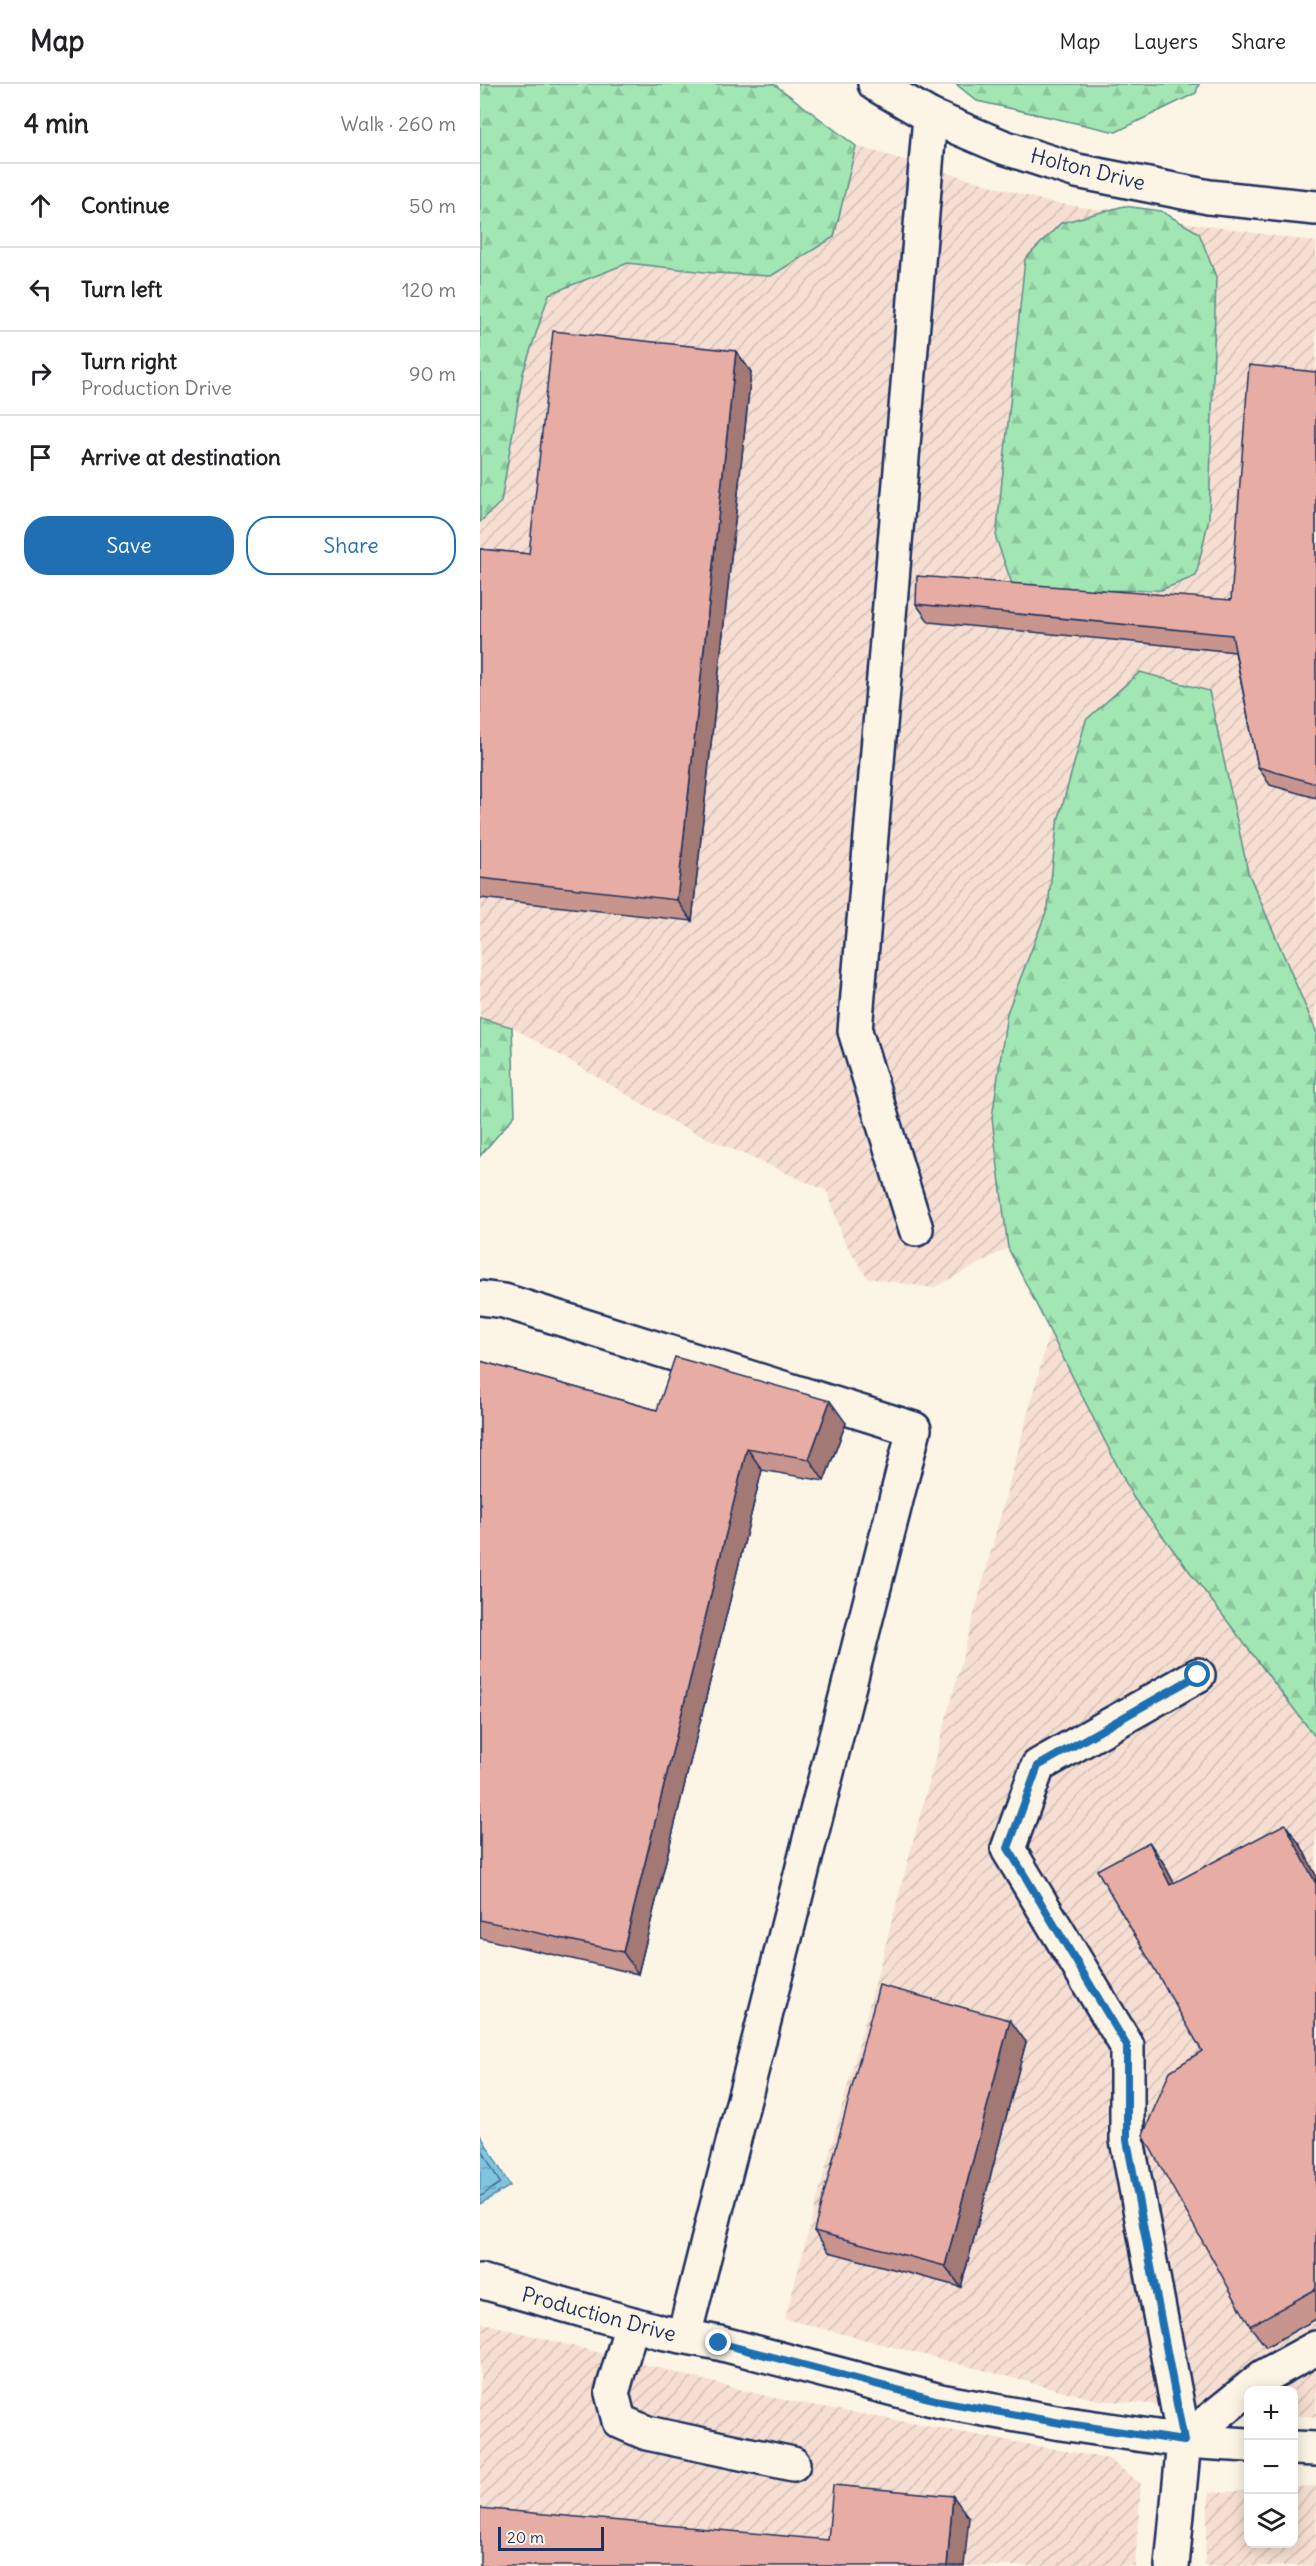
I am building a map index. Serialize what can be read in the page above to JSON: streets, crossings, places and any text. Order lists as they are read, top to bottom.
{
  "streets": {
    "street": ["Holton Drive", "Production Drive"]
  },
  "scale_bar": "20 m",
  "page": {
    "header": "Map",
    "nav": ["Map", "Layers", "Share"],
    "heading": ["4 min", "Walk · 260 m"],
    "list": [
      ["Continue", "50 m"],
      ["Turn left", "120 m"],
      ["Turn right", "Production Drive", "90 m"],
      "Arrive at destination"
    ],
    "buttons": ["Save", "Share"],
    "map_buttons": ["+", "−"],
    "scale": "20 m"
  }
}
